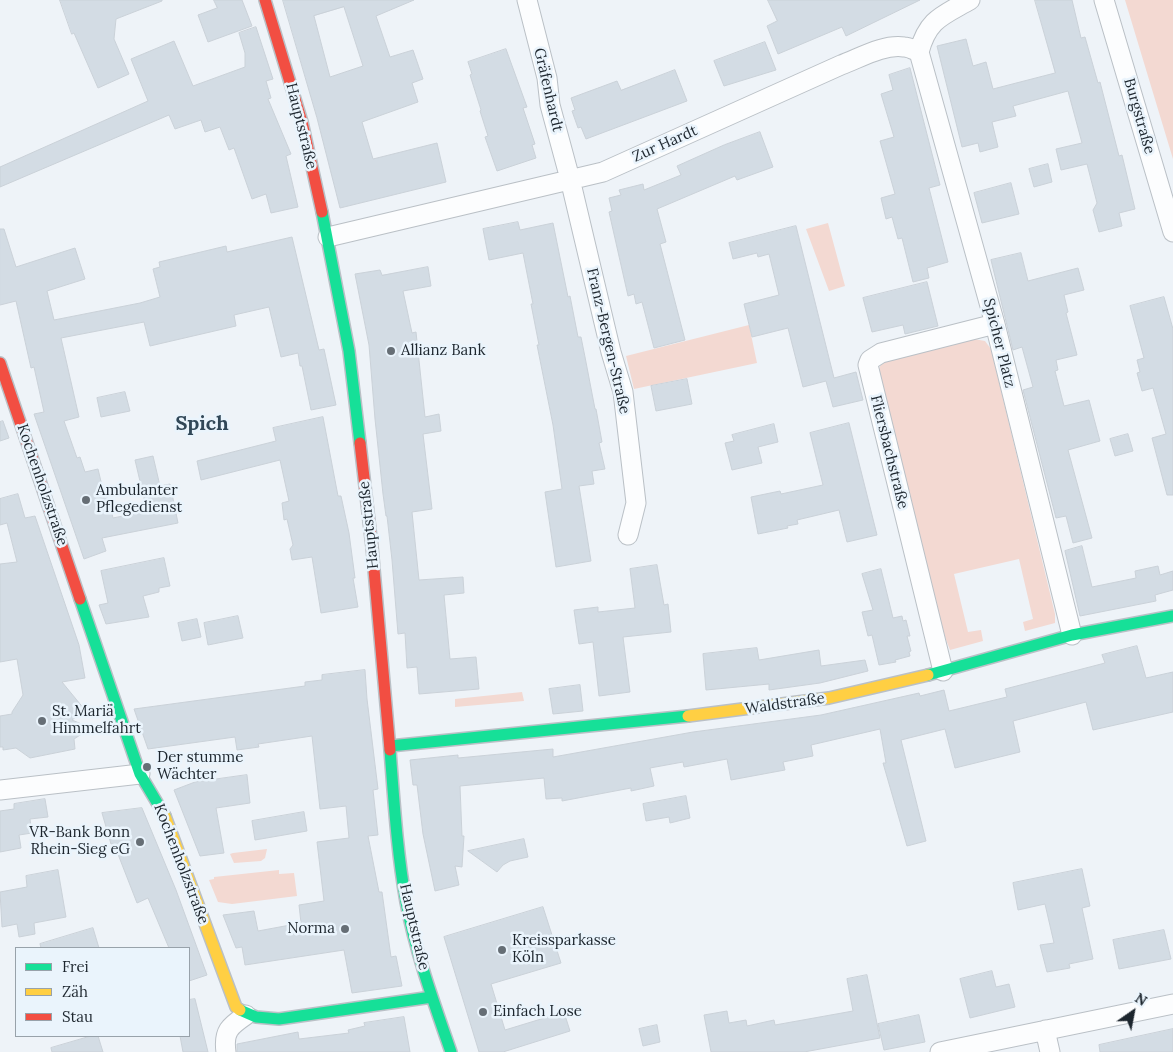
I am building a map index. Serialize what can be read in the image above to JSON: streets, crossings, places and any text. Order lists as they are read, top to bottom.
{
  "streets": {
    "street": [
      "Gräfenhardt",
      "Burgstraße",
      "Hauptstraße",
      "Zur Hardt",
      "Franz-Bergen-Straße",
      "Spicher Platz",
      "Fliersbachstraße",
      "Kochenholzstraße",
      "Waldstraße"
    ]
  },
  "crossings": [
    ["Gräfenhardt", "Zur Hardt"],
    ["Gräfenhardt", "Franz-Bergen-Straße"],
    ["Hauptstraße", "Zur Hardt"],
    ["Hauptstraße", "Waldstraße"],
    ["Zur Hardt", "Franz-Bergen-Straße"],
    ["Zur Hardt", "Spicher Platz"],
    ["Spicher Platz", "Fliersbachstraße"],
    ["Spicher Platz", "Waldstraße"],
    ["Fliersbachstraße", "Waldstraße"]
  ],
  "districts": ["Spich"],
  "places": [
    "Allianz Bank",
    "Ambulanter Pflegedienst",
    "St. Mariä Himmelfahrt",
    "Der stumme Wächter",
    "VR-Bank Bonn Rhein-Sieg eG",
    "Norma",
    "Kreissparkasse Köln",
    "Einfach Lose"
  ],
  "legend": ["Frei", "Zäh", "Stau"],
  "north": "top right"
}
